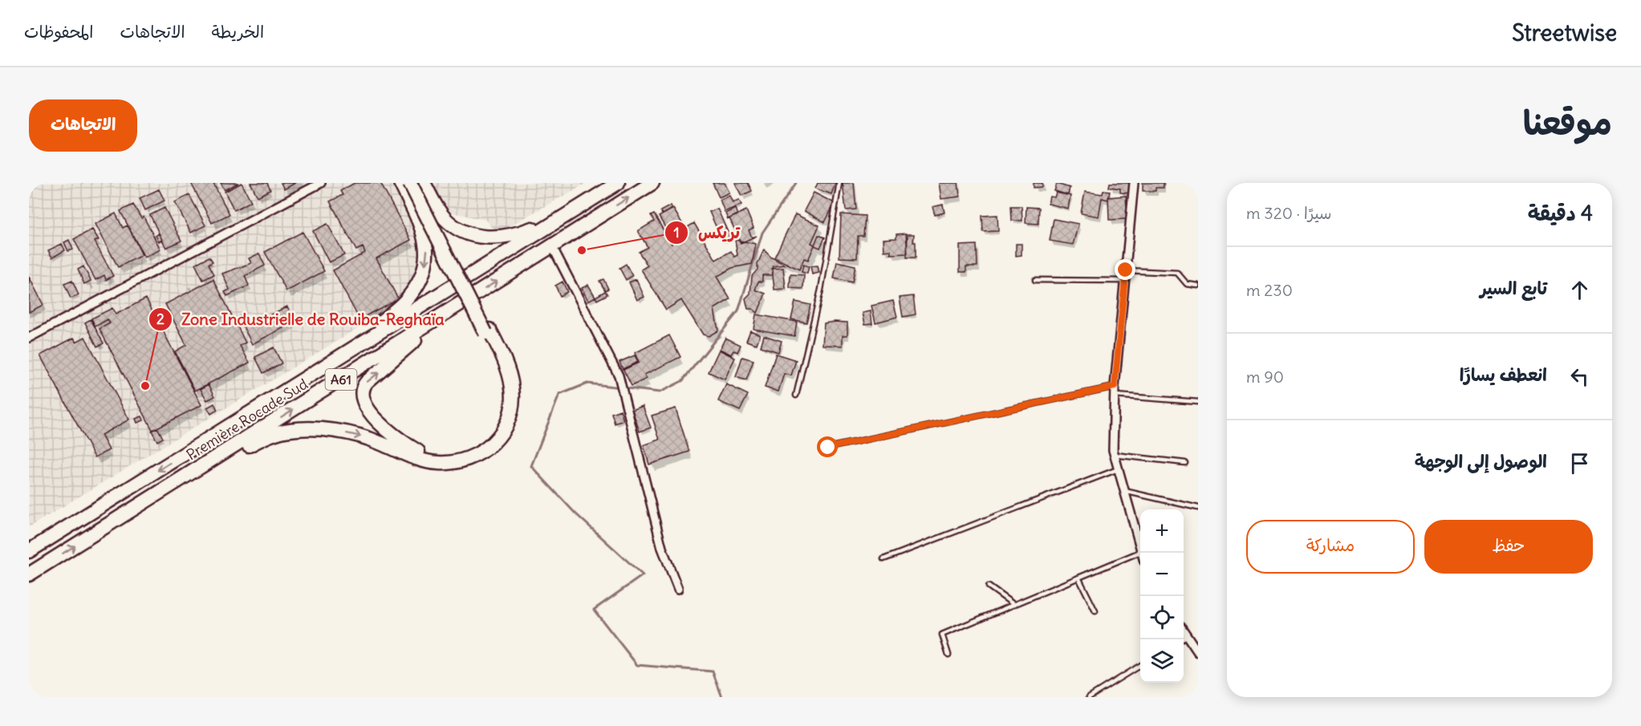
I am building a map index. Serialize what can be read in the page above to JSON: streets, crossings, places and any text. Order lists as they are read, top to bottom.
{
  "streets": {
    "highway": ["A61", "Première Rocade Sud"]
  },
  "places": ["تريكس", "Zone Industrielle de Rouiba-Reghaïa"],
  "page": {
    "header": "Streetwise",
    "nav": ["الخريطة", "الاتجاهات", "المحفوظات"],
    "title": "موقعنا",
    "buttons": [
      "الاتجاهات",
      ["حفظ", "مشاركة"]
    ],
    "heading": ["4 دقيقة", "سيرًا · 320 m"],
    "list": [
      ["تابع السير", "230 m"],
      ["انعطف يسارًا", "90 m"],
      "الوصول إلى الوجهة"
    ],
    "map_buttons": ["+", "−"]
  }
}
